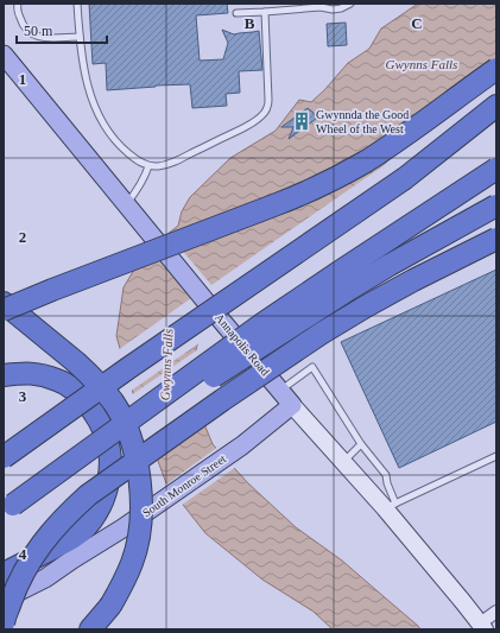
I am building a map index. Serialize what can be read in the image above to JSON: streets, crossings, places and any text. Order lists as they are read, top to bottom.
{
  "streets": {
    "main road": ["Annapolis Road", "South Monroe Street"]
  },
  "crossings": [
    ["Annapolis Road", "South Monroe Street"]
  ],
  "water": ["Gwynns Falls"],
  "places": {
    "building": ["Gwynnda the Good Wheel of the West"]
  },
  "scale_bar": "50 m",
  "grid": {
    "columns": ["B", "C"],
    "rows": [
      "1",
      "2",
      "3",
      "4"
    ]
  }
}
